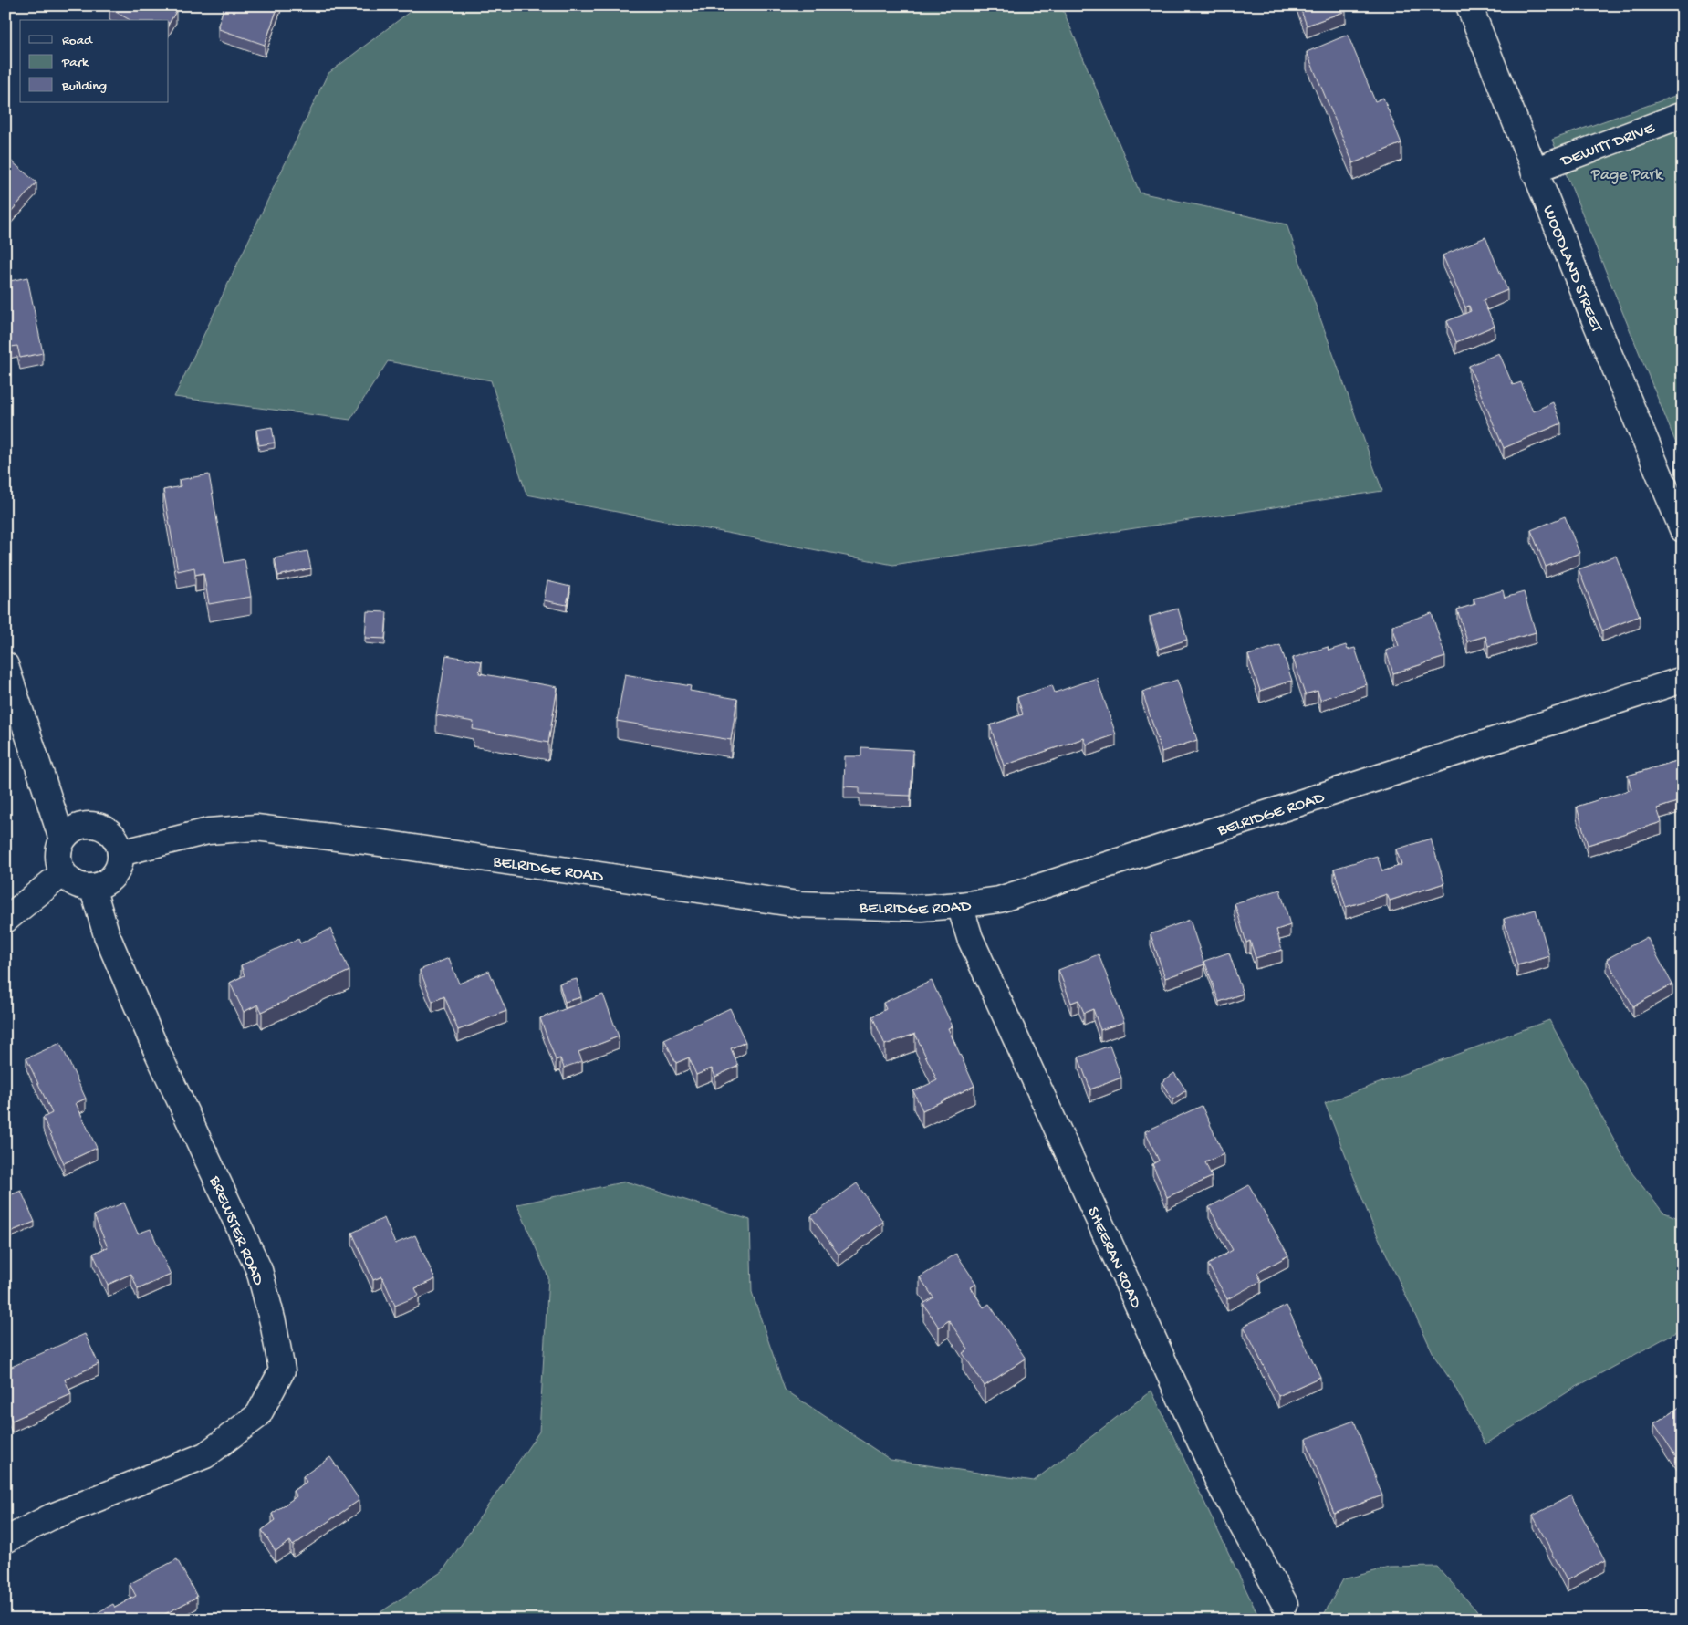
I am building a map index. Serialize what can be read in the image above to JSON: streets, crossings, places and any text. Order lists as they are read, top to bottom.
{
  "streets": {
    "street": [
      "DEWITT DRIVE",
      "WOODLAND STREET",
      "BELRIDGE ROAD",
      "BREWSTER ROAD",
      "SHEERAN ROAD"
    ]
  },
  "crossings": [
    ["DEWITT DRIVE", "WOODLAND STREET"],
    ["BELRIDGE ROAD", "BREWSTER ROAD"],
    ["BELRIDGE ROAD", "SHEERAN ROAD"]
  ],
  "parks": ["Page Park"],
  "legend": ["Road", "Park", "Building"]
}
